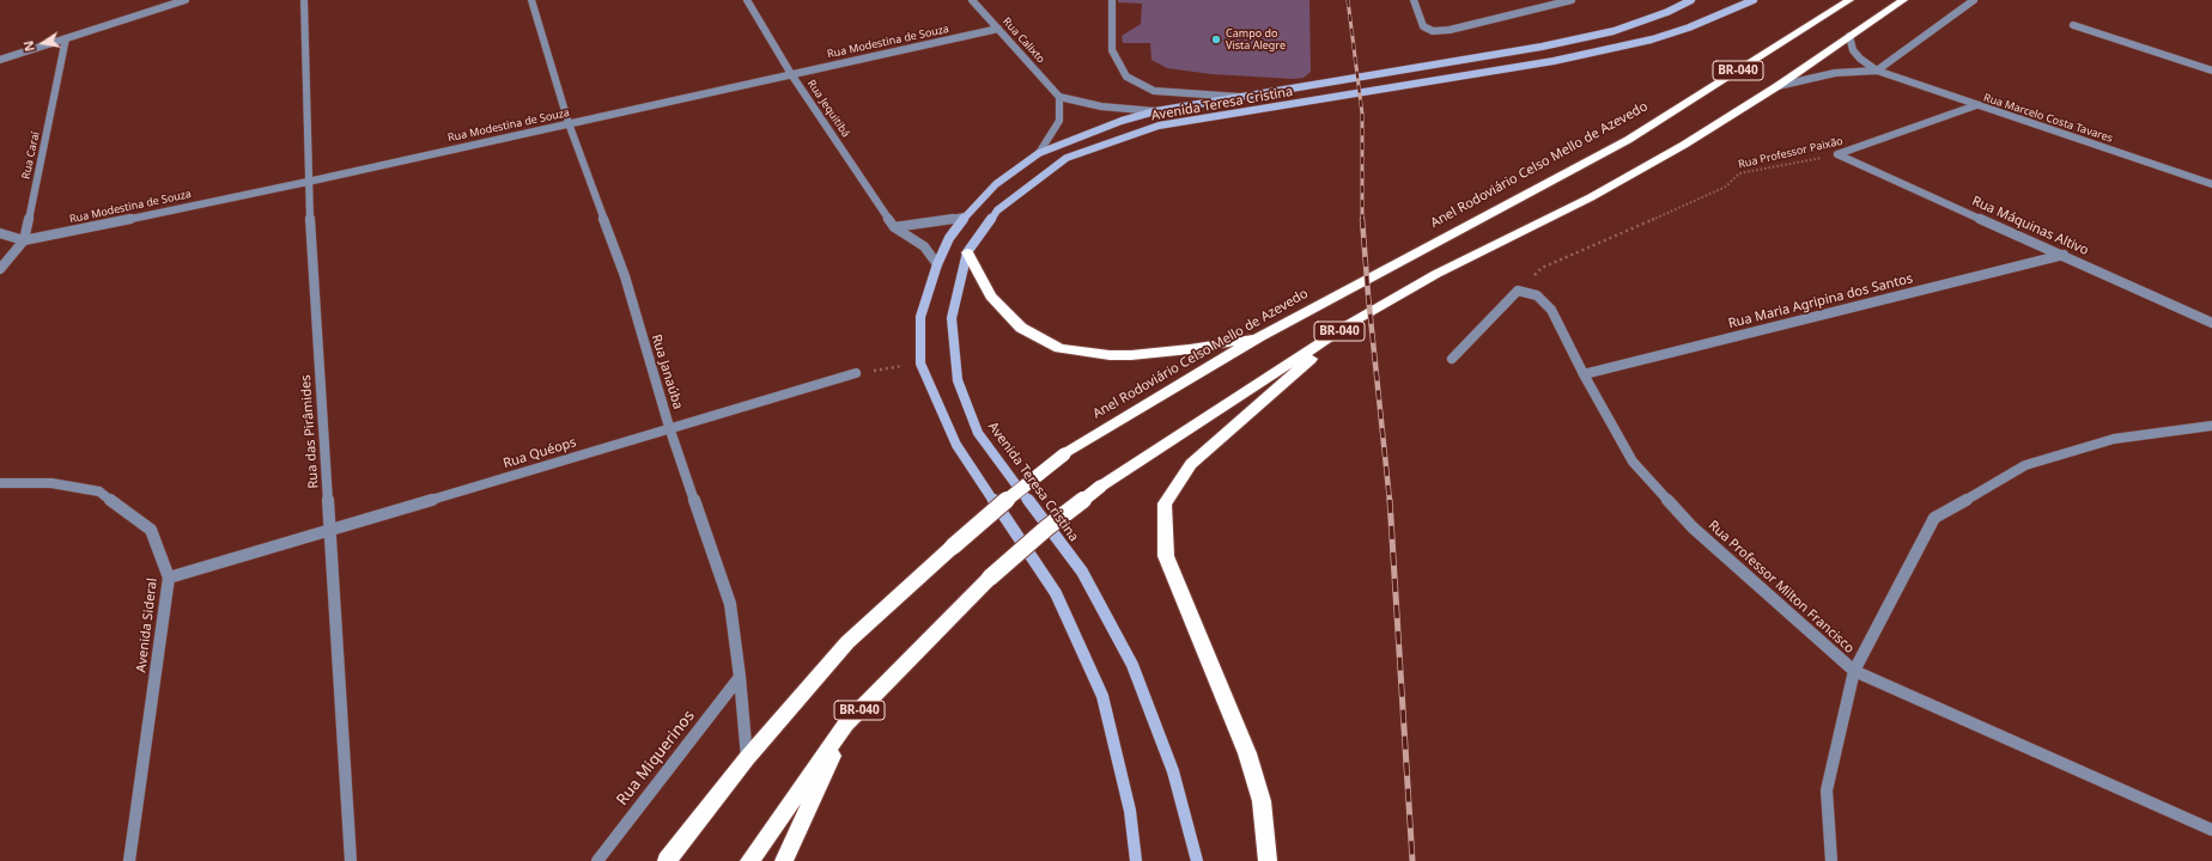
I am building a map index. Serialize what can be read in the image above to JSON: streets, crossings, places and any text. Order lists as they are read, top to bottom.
{
  "streets": {
    "highway": ["BR-040", "Anel Rodoviário Celso Mello de Azevedo"],
    "main road": ["Avenida Teresa Cristina"],
    "street": [
      "Rua Calixto",
      "Rua Modestina de Souza",
      "Rua Jequitibá",
      "Rua Marcelo Costa Tavares",
      "Rua Professor Paixão",
      "Rua Caraí",
      "Rua Máquinas Altivo",
      "Rua Maria Agripina dos Santos",
      "Rua Janaúba",
      "Rua das Pirâmides",
      "Rua Quéops",
      "Rua Professor Milton Francisco",
      "Avenida Sideral",
      "Rua Miquerinos"
    ]
  },
  "crossings": [
    ["Rua Calixto", "Rua Modestina de Souza"],
    ["Rua Modestina de Souza", "Rua Jequitibá"],
    ["Rua Modestina de Souza", "Rua Caraí"],
    ["Rua Modestina de Souza", "Rua Janaúba"],
    ["Rua Modestina de Souza", "Rua das Pirâmides"],
    ["BR-040", "Rua Marcelo Costa Tavares"],
    ["Avenida Teresa Cristina", "Rua Jequitibá"],
    ["Rua Marcelo Costa Tavares", "Rua Professor Paixão"],
    ["Rua Professor Paixão", "Rua Máquinas Altivo"],
    ["Rua Professor Paixão", "Rua Professor Milton Francisco"],
    ["Anel Rodoviário Celso Mello de Azevedo", "Rua Janaúba"],
    ["Rua Máquinas Altivo", "Rua Maria Agripina dos Santos"],
    ["Rua Maria Agripina dos Santos", "Rua Professor Milton Francisco"],
    ["Rua Janaúba", "Rua Quéops"],
    ["Rua Janaúba", "Rua Miquerinos"],
    ["Rua das Pirâmides", "Rua Quéops"],
    ["Rua Quéops", "Avenida Sideral"]
  ],
  "places": ["Campo do Vista Alegre"],
  "north": "left"
}
